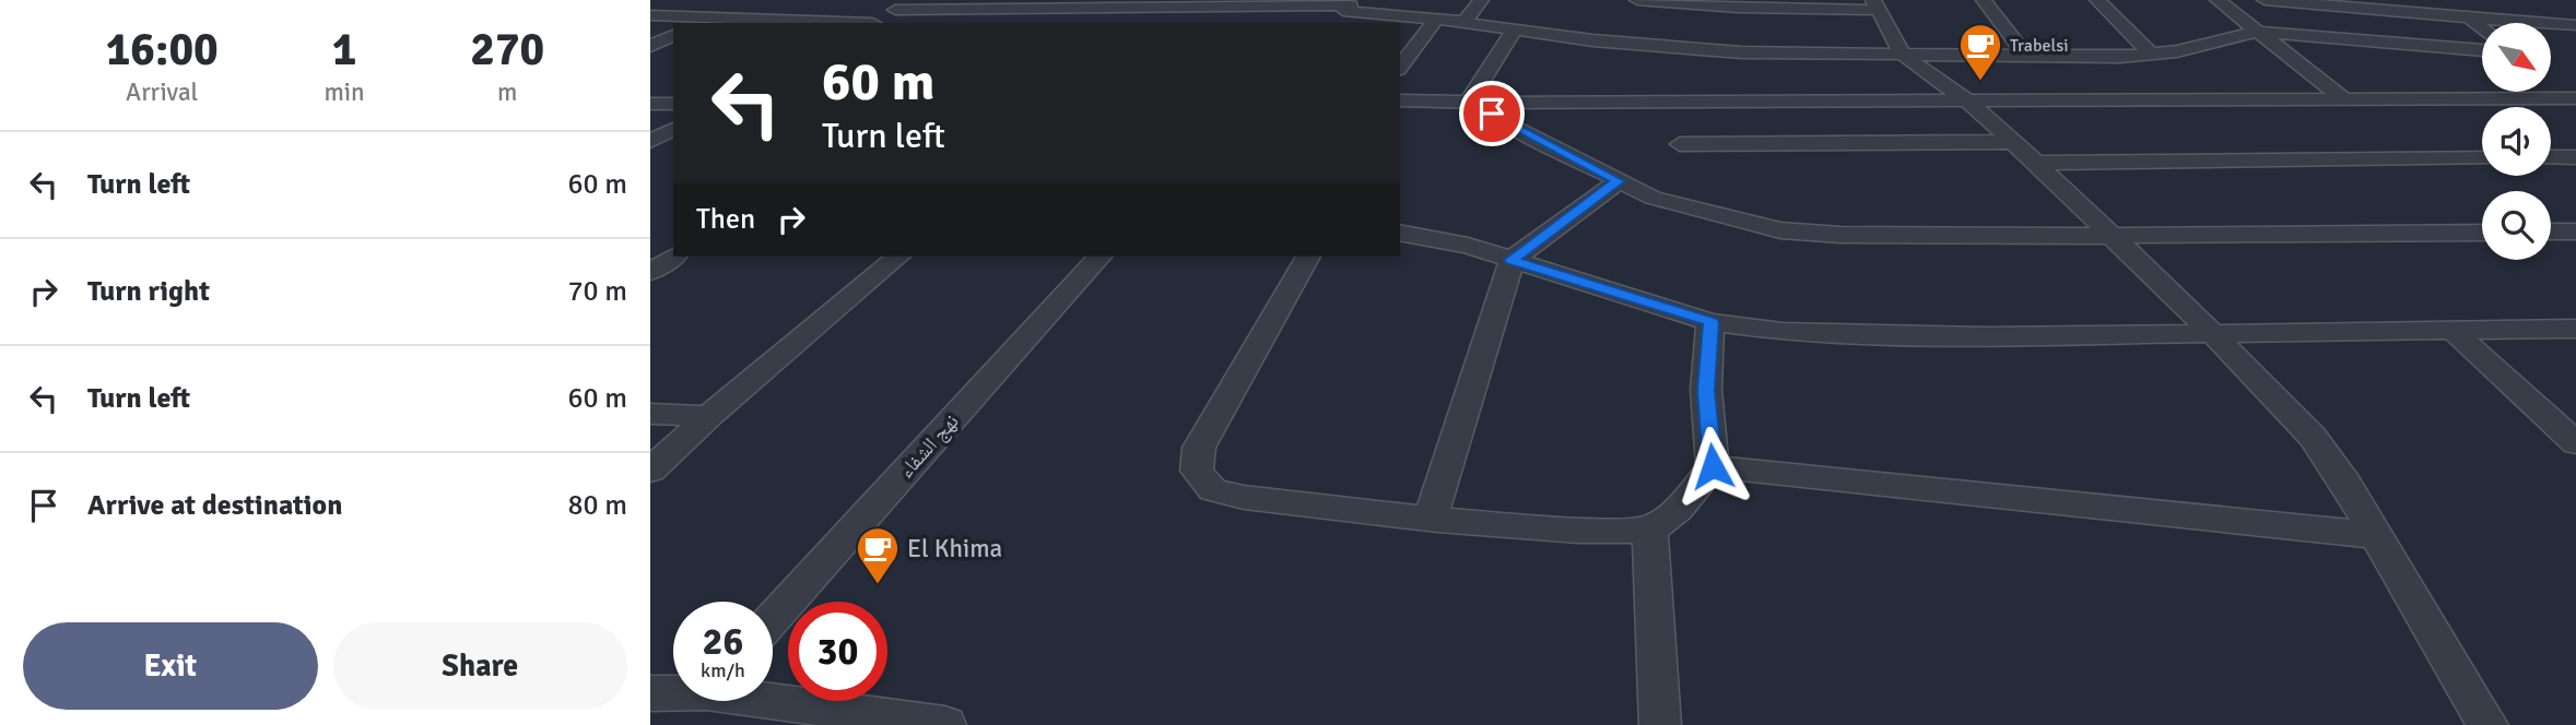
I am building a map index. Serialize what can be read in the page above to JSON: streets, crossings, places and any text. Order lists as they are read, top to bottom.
{
  "streets": {
    "street": ["نهج الشفاء"]
  },
  "places": {
    "cafe": ["Trabelsi", "El Khima"]
  },
  "north": "bottom right",
  "page": {
    "eta": [
      "16:00",
      "Arrival",
      "1",
      "min",
      "270",
      "m"
    ],
    "turn": ["60 m", "Turn left"],
    "list": [
      {
        "name": "Turn left",
        "value": "60 m"
      },
      {
        "name": "Turn right",
        "value": "70 m"
      },
      {
        "name": "Turn left",
        "value": "60 m"
      },
      {
        "name": "Arrive at destination",
        "value": "80 m"
      }
    ],
    "then": "Then",
    "speed": "26 km/h",
    "limit": "30",
    "buttons": ["Exit", "Share"]
  }
}
